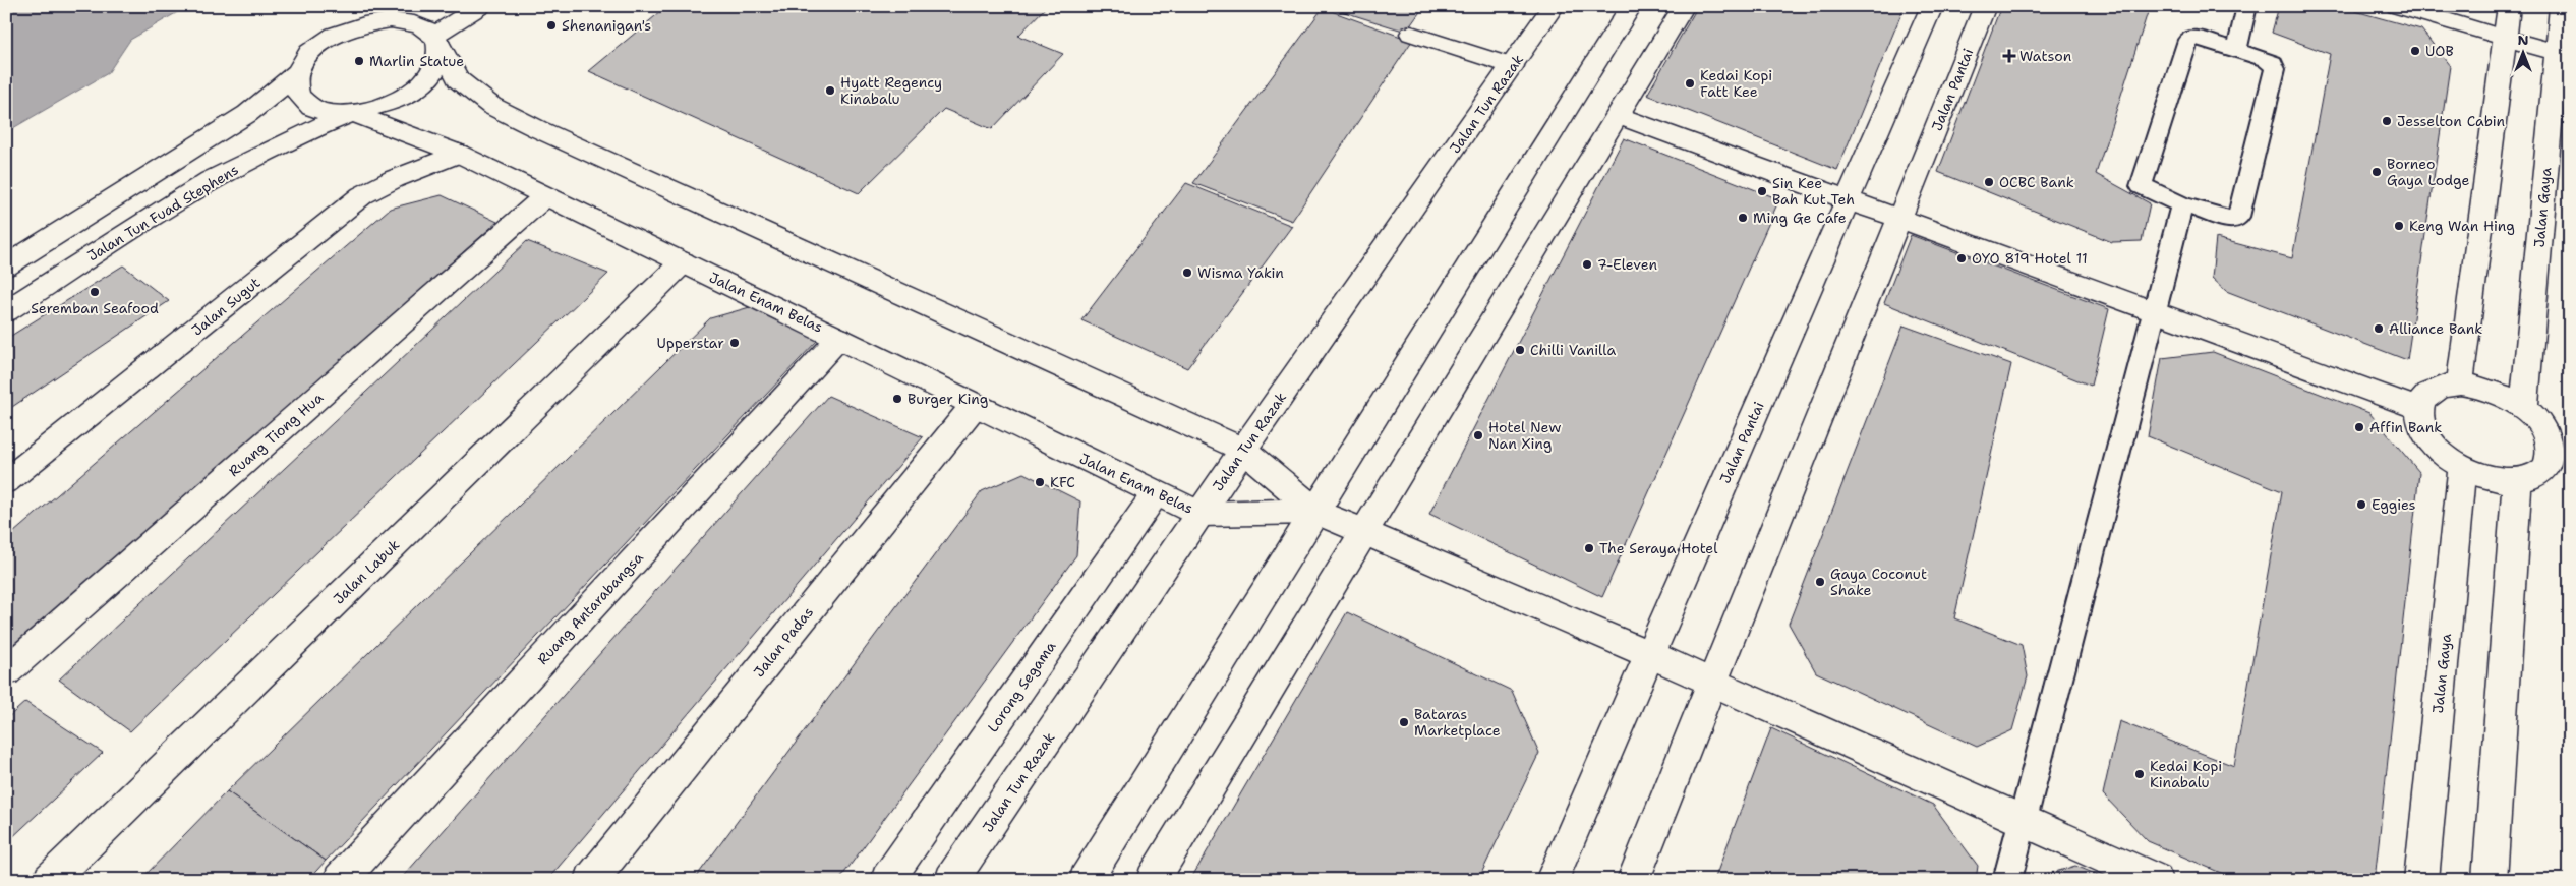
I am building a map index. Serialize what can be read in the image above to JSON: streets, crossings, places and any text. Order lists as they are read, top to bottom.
{
  "streets": {
    "main road": [
      "Jalan Pantai",
      "Jalan Tun Razak",
      "Jalan Gaya",
      "Jalan Tun Fuad Stephens",
      "Jalan Enam Belas",
      "Jalan Sugut",
      "Ruang Tiong Hua",
      "Jalan Labuk",
      "Ruang Antarabangsa",
      "Jalan Padas",
      "Lorong Segama"
    ]
  },
  "crossings": [
    ["Jalan Tun Razak", "Jalan Enam Belas"],
    ["Jalan Tun Fuad Stephens", "Jalan Enam Belas"],
    ["Jalan Enam Belas", "Jalan Sugut"],
    ["Jalan Enam Belas", "Ruang Tiong Hua"],
    ["Jalan Enam Belas", "Jalan Labuk"],
    ["Jalan Enam Belas", "Ruang Antarabangsa"],
    ["Jalan Enam Belas", "Jalan Padas"],
    ["Jalan Enam Belas", "Lorong Segama"]
  ],
  "places": {
    "other": [
      "Shenanigan's",
      "UOB",
      "Marlin Statue",
      "Kedai Kopi Fatt Kee",
      "Hyatt Regency Kinabalu",
      "Jesselton Cabin",
      "Borneo Gaya Lodge",
      "OCBC Bank",
      "Sin Kee Bah Kut Teh",
      "Ming Ge Cafe",
      "Keng Wan Hing",
      "OYO 819 Hotel 11",
      "7-Eleven",
      "Wisma Yakin",
      "Seremban Seafood",
      "Alliance Bank",
      "Upperstar",
      "Chilli Vanilla",
      "Burger King",
      "Affin Bank",
      "Hotel New Nan Xing",
      "KFC",
      "Eggies",
      "The Seraya Hotel",
      "Gaya Coconut Shake",
      "Bataras Marketplace",
      "Kedai Kopi Kinabalu"
    ],
    "health": ["Watson"]
  },
  "north": "top"
}
